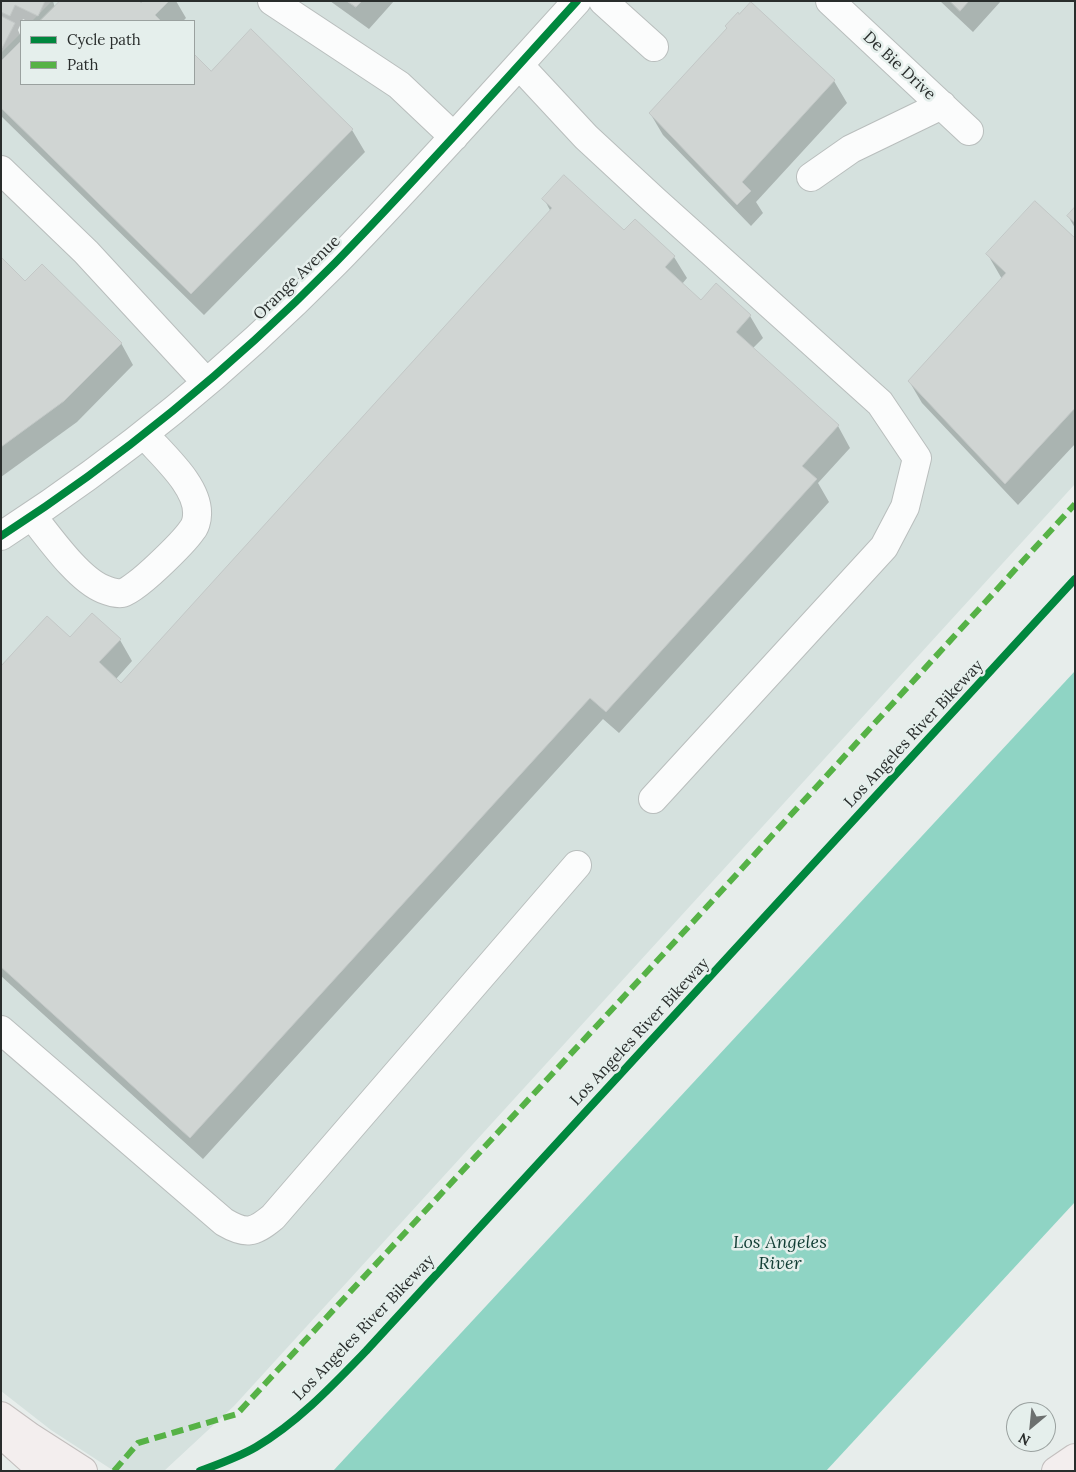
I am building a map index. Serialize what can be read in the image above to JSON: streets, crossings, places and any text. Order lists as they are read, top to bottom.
{
  "streets": {
    "street": ["De Bie Drive", "Orange Avenue"],
    "cycle path": ["Los Angeles River Bikeway"]
  },
  "water": ["Los Angeles River"],
  "legend": ["Cycle path", "Path"],
  "north": "bottom left"
}
